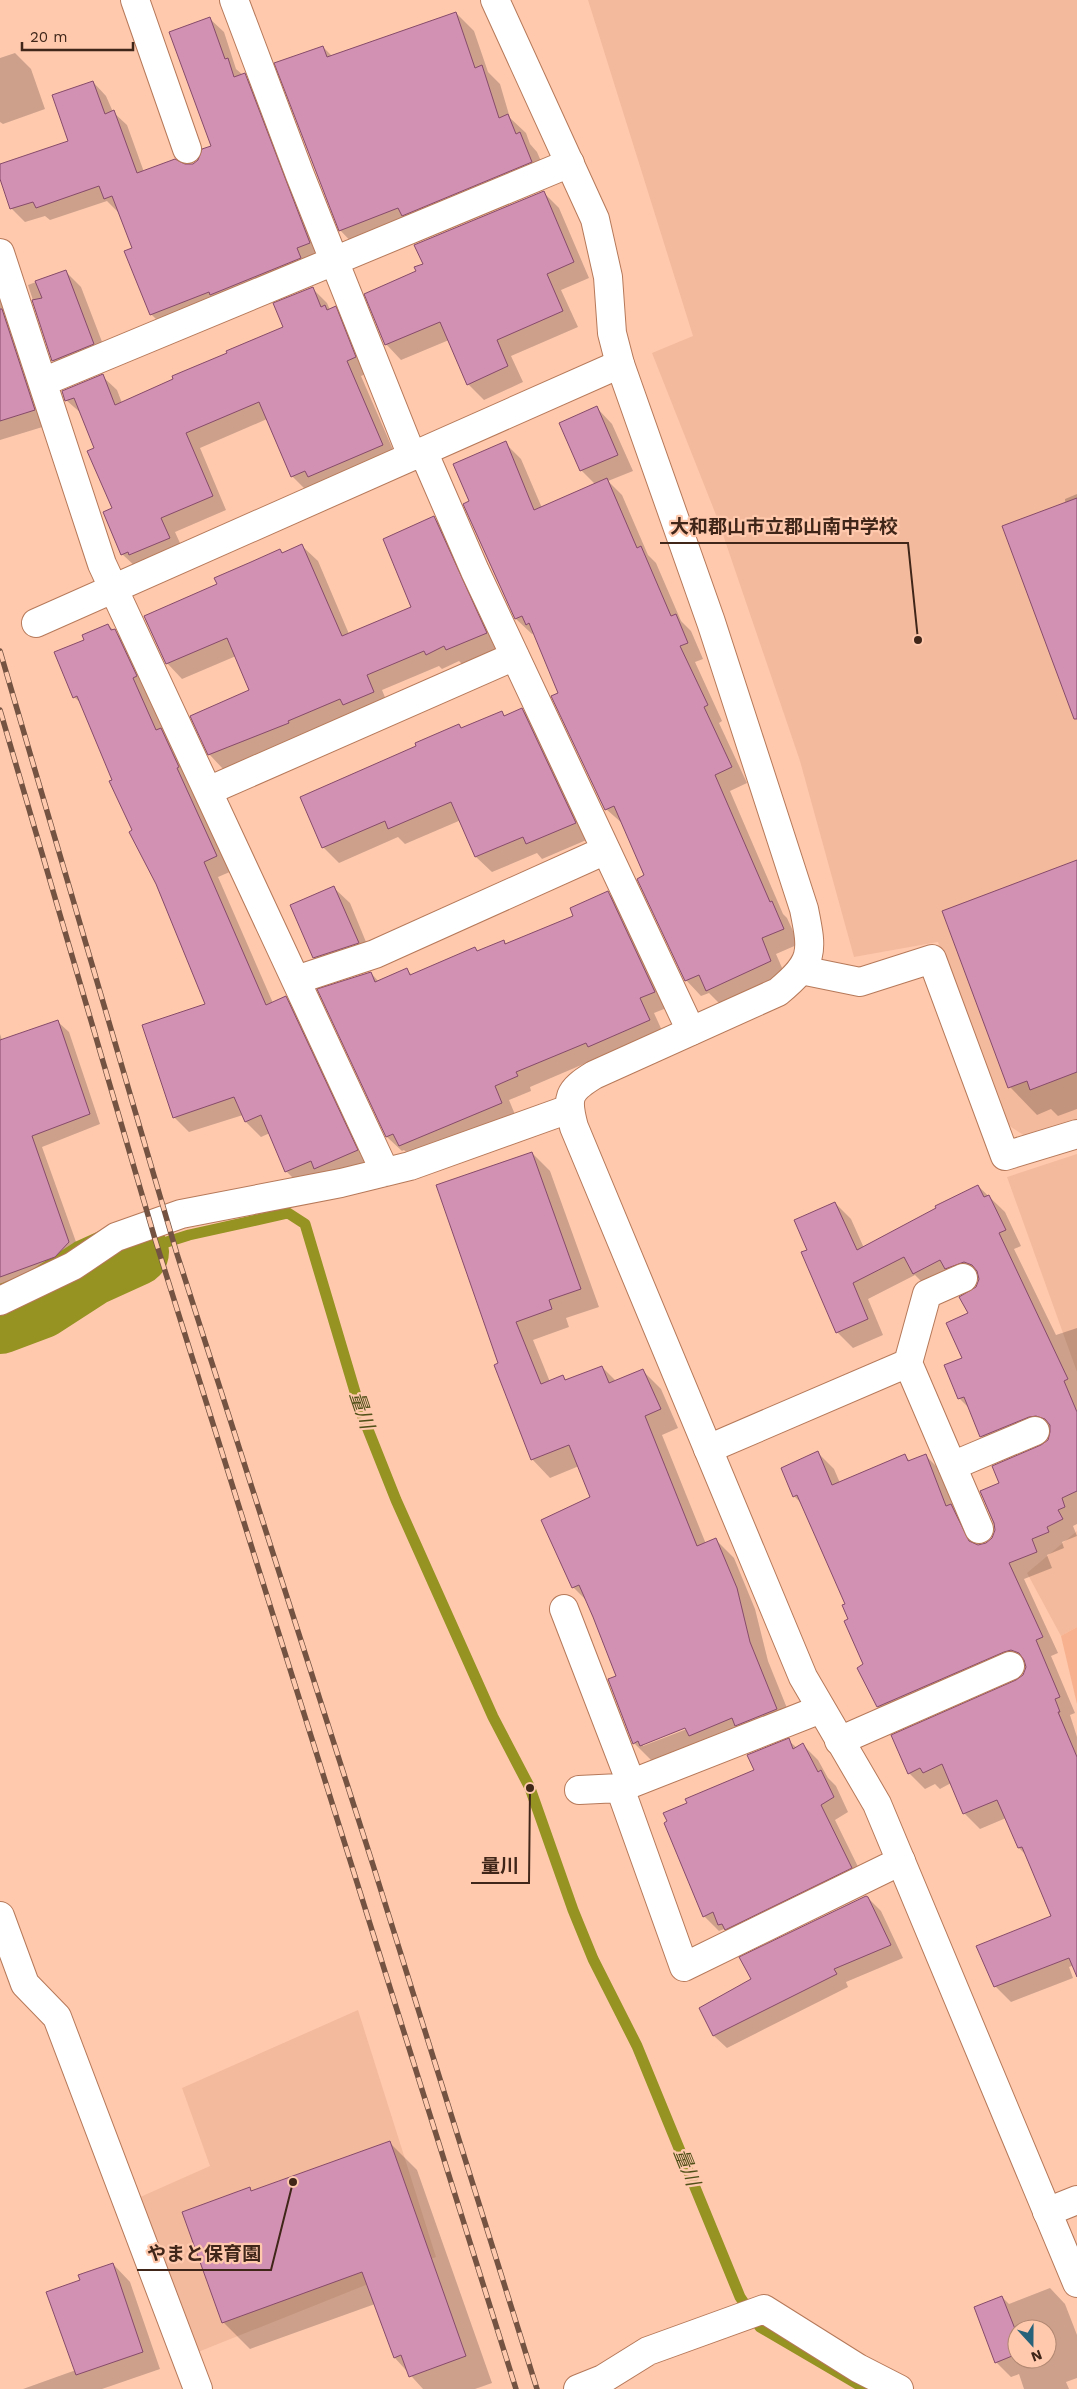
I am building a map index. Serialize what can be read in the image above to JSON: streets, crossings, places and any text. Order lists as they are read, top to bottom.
{
  "water": ["量川"],
  "places": ["大和郡山市立郡山南中学校", "量川", "やまと保育園"],
  "scale_bar": "20 m",
  "north": "bottom"
}
